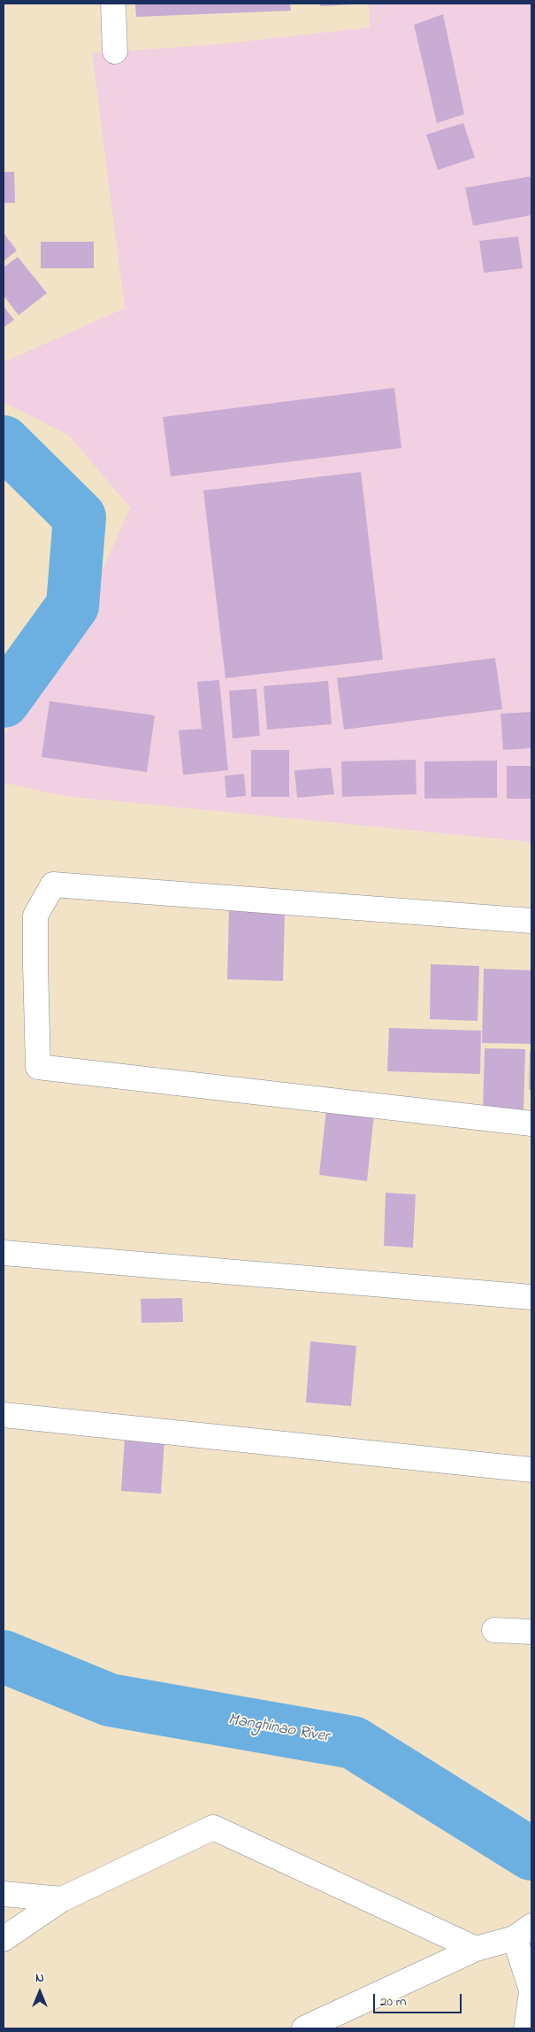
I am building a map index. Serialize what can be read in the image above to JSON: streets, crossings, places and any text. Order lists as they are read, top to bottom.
{
  "water": ["Manghinao River"],
  "scale_bar": "20 m",
  "north": "top"
}
